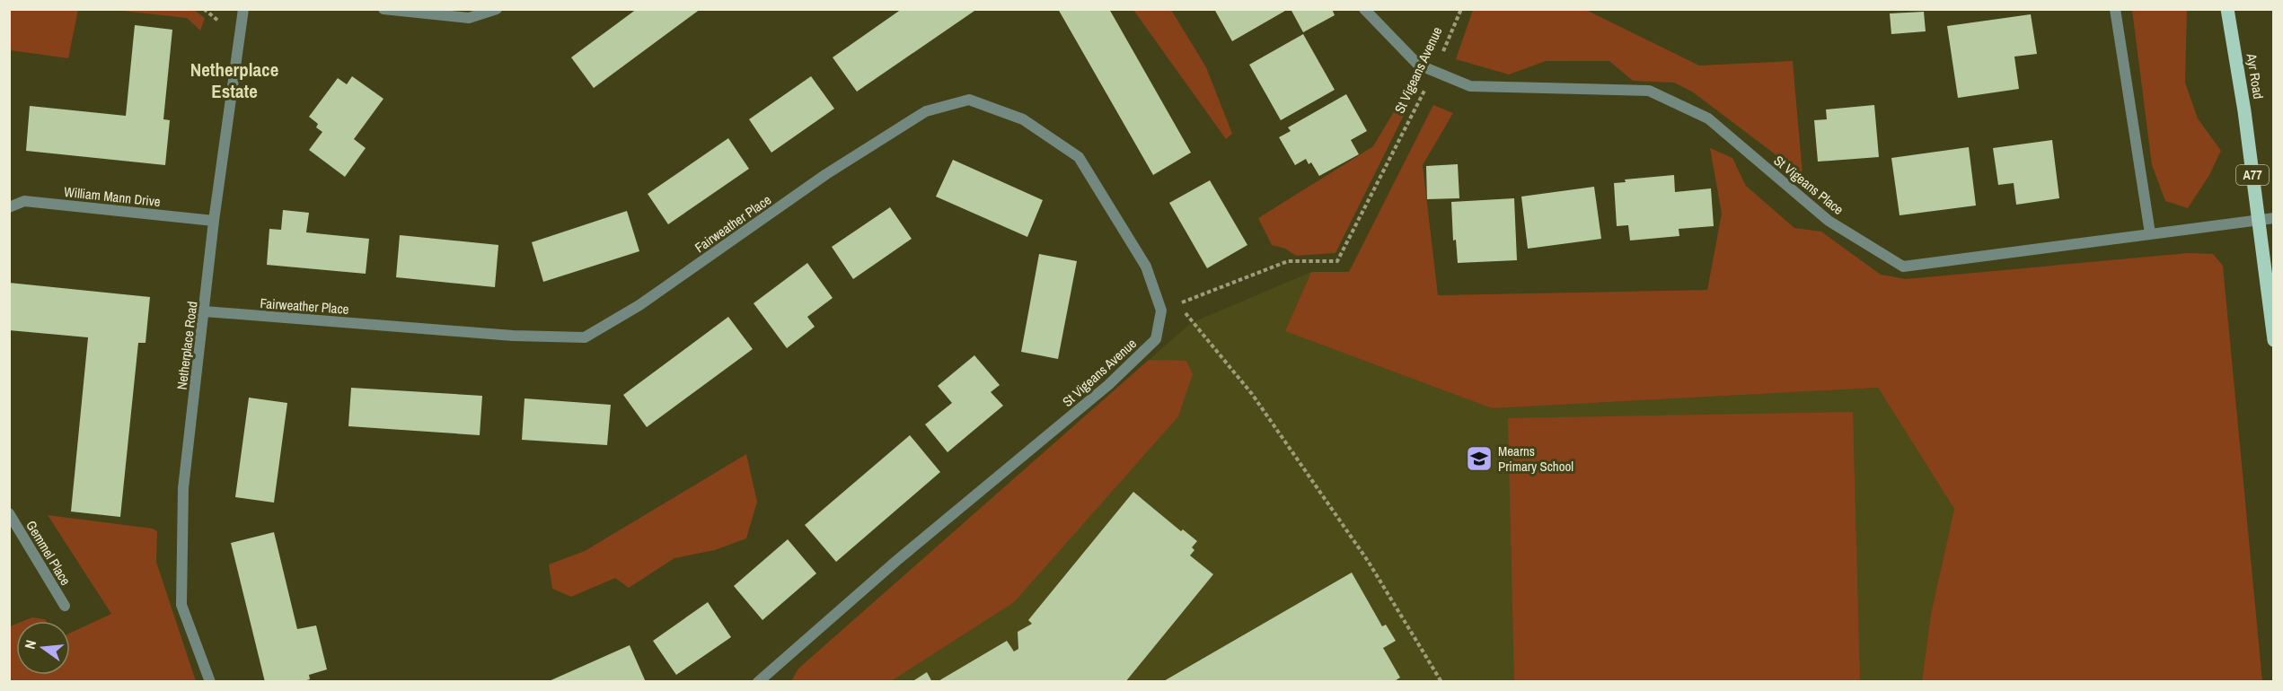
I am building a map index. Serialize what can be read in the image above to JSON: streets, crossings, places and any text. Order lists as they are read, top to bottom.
{
  "streets": {
    "main road": ["Ayr Road", "A77"],
    "street": [
      "St Vigeans Avenue",
      "St Vigeans Place",
      "William Mann Drive",
      "Fairweather Place",
      "Netherplace Road",
      "Gemmel Place"
    ]
  },
  "crossings": [
    ["St Vigeans Avenue", "St Vigeans Place"],
    ["St Vigeans Avenue", "Fairweather Place"],
    ["Ayr Road", "St Vigeans Place"],
    ["William Mann Drive", "Netherplace Road"],
    ["Fairweather Place", "Netherplace Road"]
  ],
  "districts": ["Netherplace Estate"],
  "places": {
    "school or university": ["Mearns Primary School"]
  },
  "north": "left"
}
